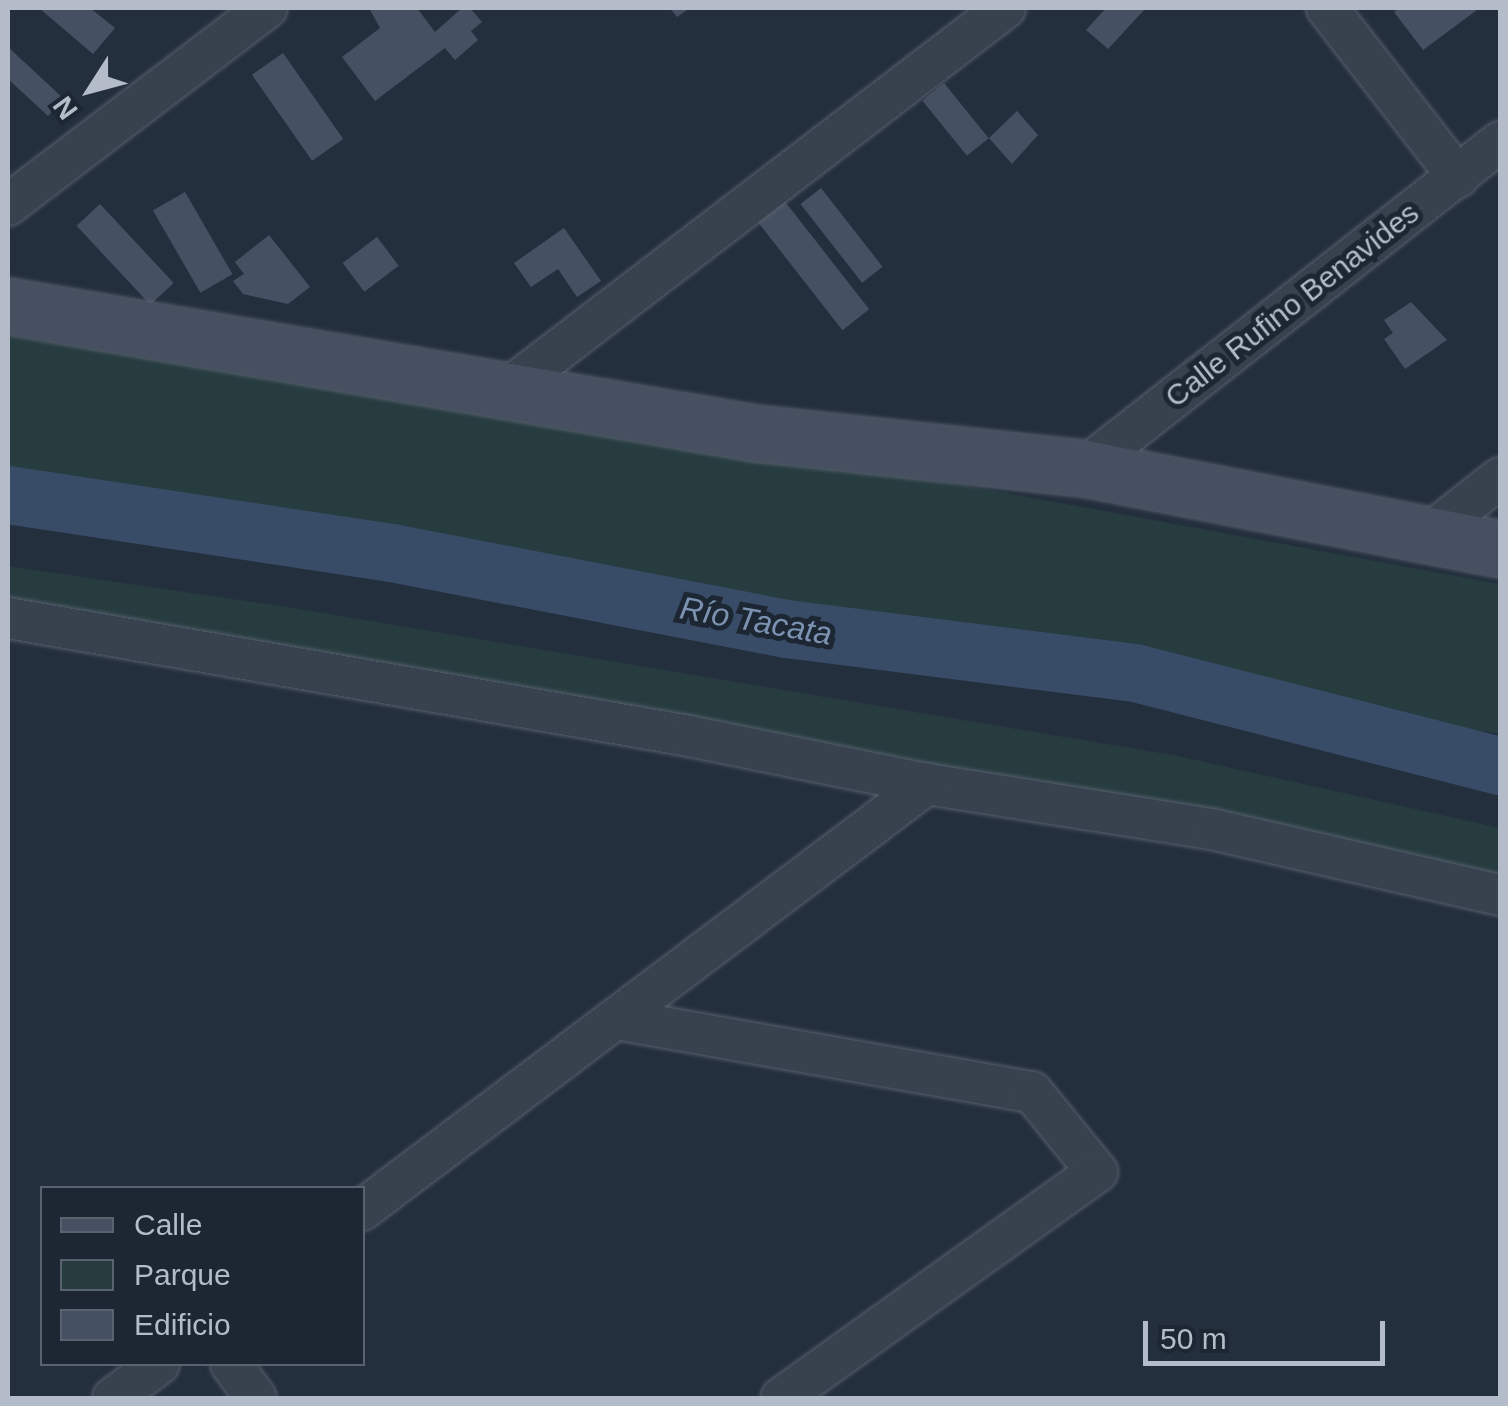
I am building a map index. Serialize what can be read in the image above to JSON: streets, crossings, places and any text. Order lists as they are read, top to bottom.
{
  "streets": {
    "street": ["Calle Rufino Benavides"]
  },
  "water": ["Río Tacata"],
  "legend": ["Calle", "Parque", "Edificio"],
  "scale_bar": "50 m",
  "north": "bottom left"
}
